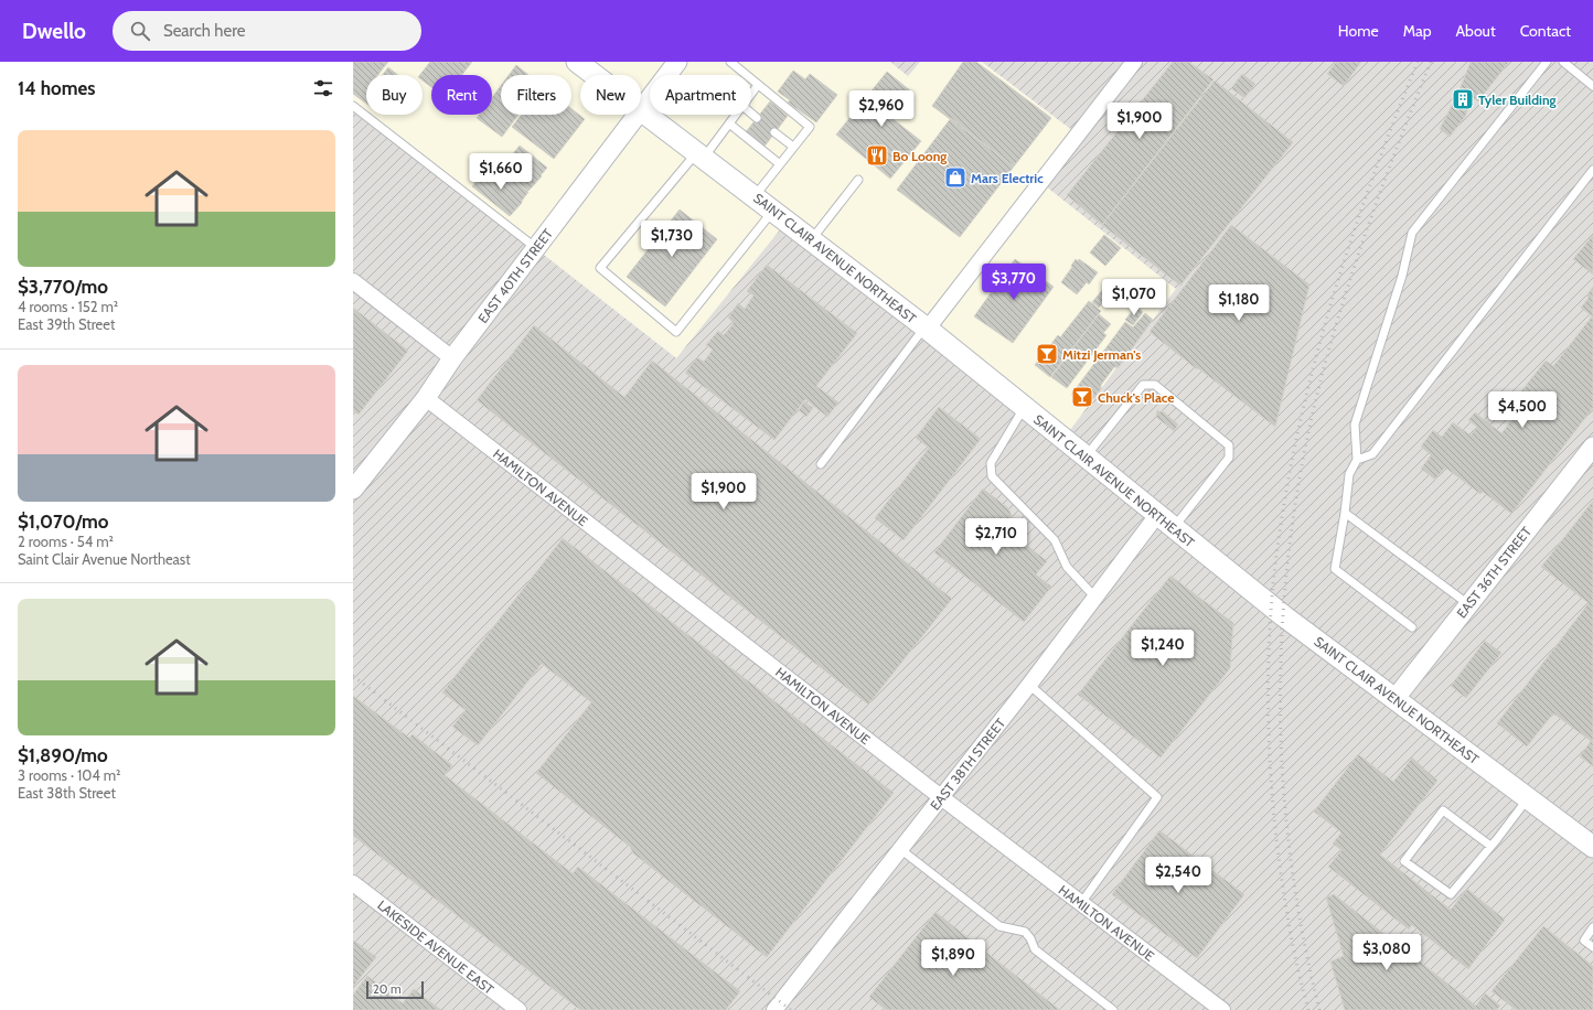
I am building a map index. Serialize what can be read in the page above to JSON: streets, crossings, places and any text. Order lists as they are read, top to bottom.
{
  "streets": {
    "main road": ["SAINT CLAIR AVENUE NORTHEAST"],
    "street": [
      "EAST 40TH STREET",
      "HAMILTON AVENUE",
      "EAST 36TH STREET",
      "EAST 38TH STREET",
      "LAKESIDE AVENUE EAST"
    ]
  },
  "crossings": [
    ["SAINT CLAIR AVENUE NORTHEAST", "EAST 36TH STREET"],
    ["SAINT CLAIR AVENUE NORTHEAST", "EAST 38TH STREET"],
    ["EAST 40TH STREET", "HAMILTON AVENUE"],
    ["HAMILTON AVENUE", "EAST 38TH STREET"]
  ],
  "places": {
    "building": ["Tyler Building"],
    "restaurant": ["Bo Loong"],
    "shop": ["Mars Electric"],
    "bar": ["Mitzi Jerman's", "Chuck's Place"]
  },
  "scale_bar": "20 m",
  "page": {
    "header": "Dwello",
    "search": "Search here",
    "nav": [
      "Home",
      "Map",
      "About",
      "Contact"
    ],
    "heading": "14 homes",
    "chip": [
      "Buy",
      "Rent",
      "Filters",
      "New",
      "Apartment"
    ],
    "price": [
      "$2,960",
      "$1,900",
      "$1,660",
      "$1,730",
      "$3,770",
      "$1,070",
      "$1,180",
      "$4,500",
      "$1,900",
      "$2,710",
      "$1,240",
      "$2,540",
      "$3,080",
      "$1,890"
    ],
    "list": [
      {
        "name": "$3,770/mo",
        "note": "4 rooms · 152 m² · East 39th Street"
      },
      {
        "name": "$1,070/mo",
        "note": "2 rooms · 54 m² · Saint Clair Avenue Northeast"
      },
      {
        "name": "$1,890/mo",
        "note": "3 rooms · 104 m² · East 38th Street"
      }
    ],
    "scale": "20 m"
  }
}
